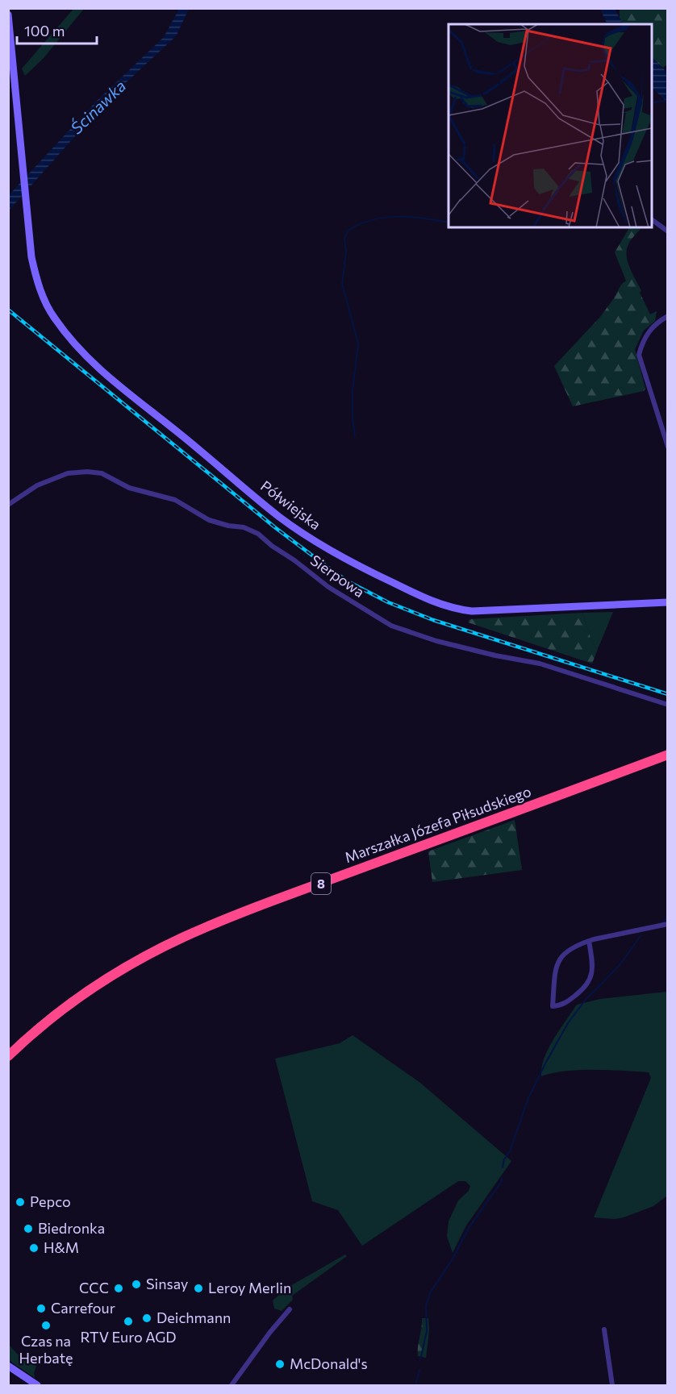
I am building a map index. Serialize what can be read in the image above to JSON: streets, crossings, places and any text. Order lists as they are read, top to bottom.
{
  "streets": {
    "highway": ["Marszałka Józefa Piłsudskiego", "8"],
    "street": ["Półwiejska", "Sierpowa"]
  },
  "water": ["Ścinawka"],
  "places": [
    "Pepco",
    "Biedronka",
    "H&M",
    "Sinsay",
    "CCC",
    "Leroy Merlin",
    "Carrefour",
    "Deichmann",
    "RTV Euro AGD",
    "Czas na Herbatę",
    "McDonald's"
  ],
  "scale_bar": "100 m"
}
